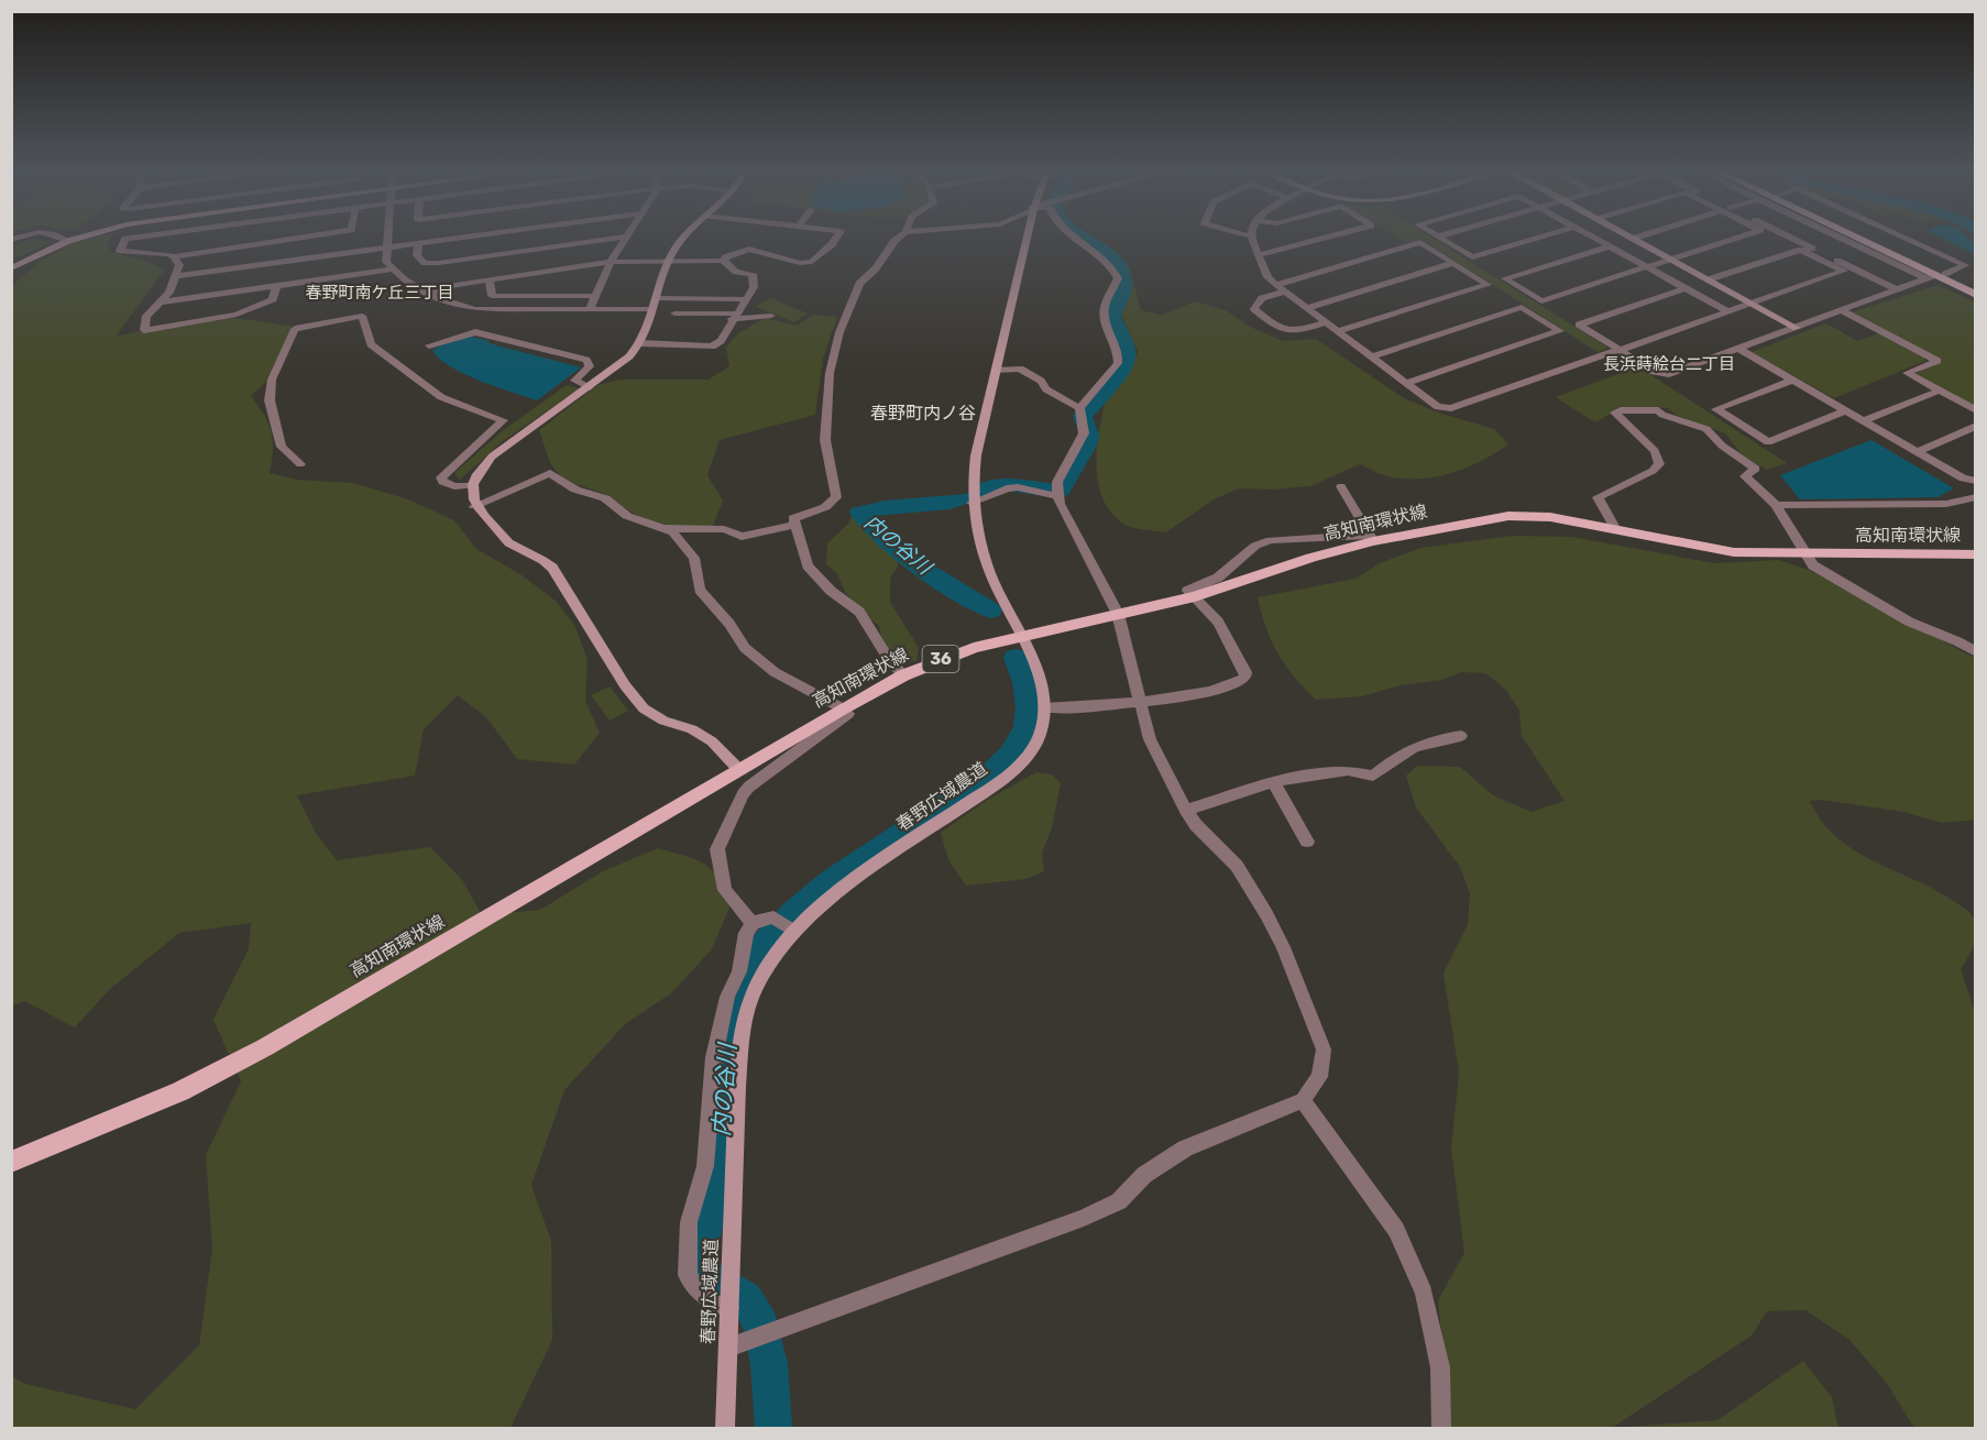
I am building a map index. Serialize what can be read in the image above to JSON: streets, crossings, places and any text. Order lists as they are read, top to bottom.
{
  "streets": {
    "main road": ["高知南環状線", "36"],
    "street": ["春野広域農道"]
  },
  "crossings": [
    ["高知南環状線", "春野広域農道"]
  ],
  "districts": ["春野町南ケ丘三丁目", "長浜蒔絵台二丁目", "春野町内ノ谷"],
  "water": ["内の谷川"]
}
